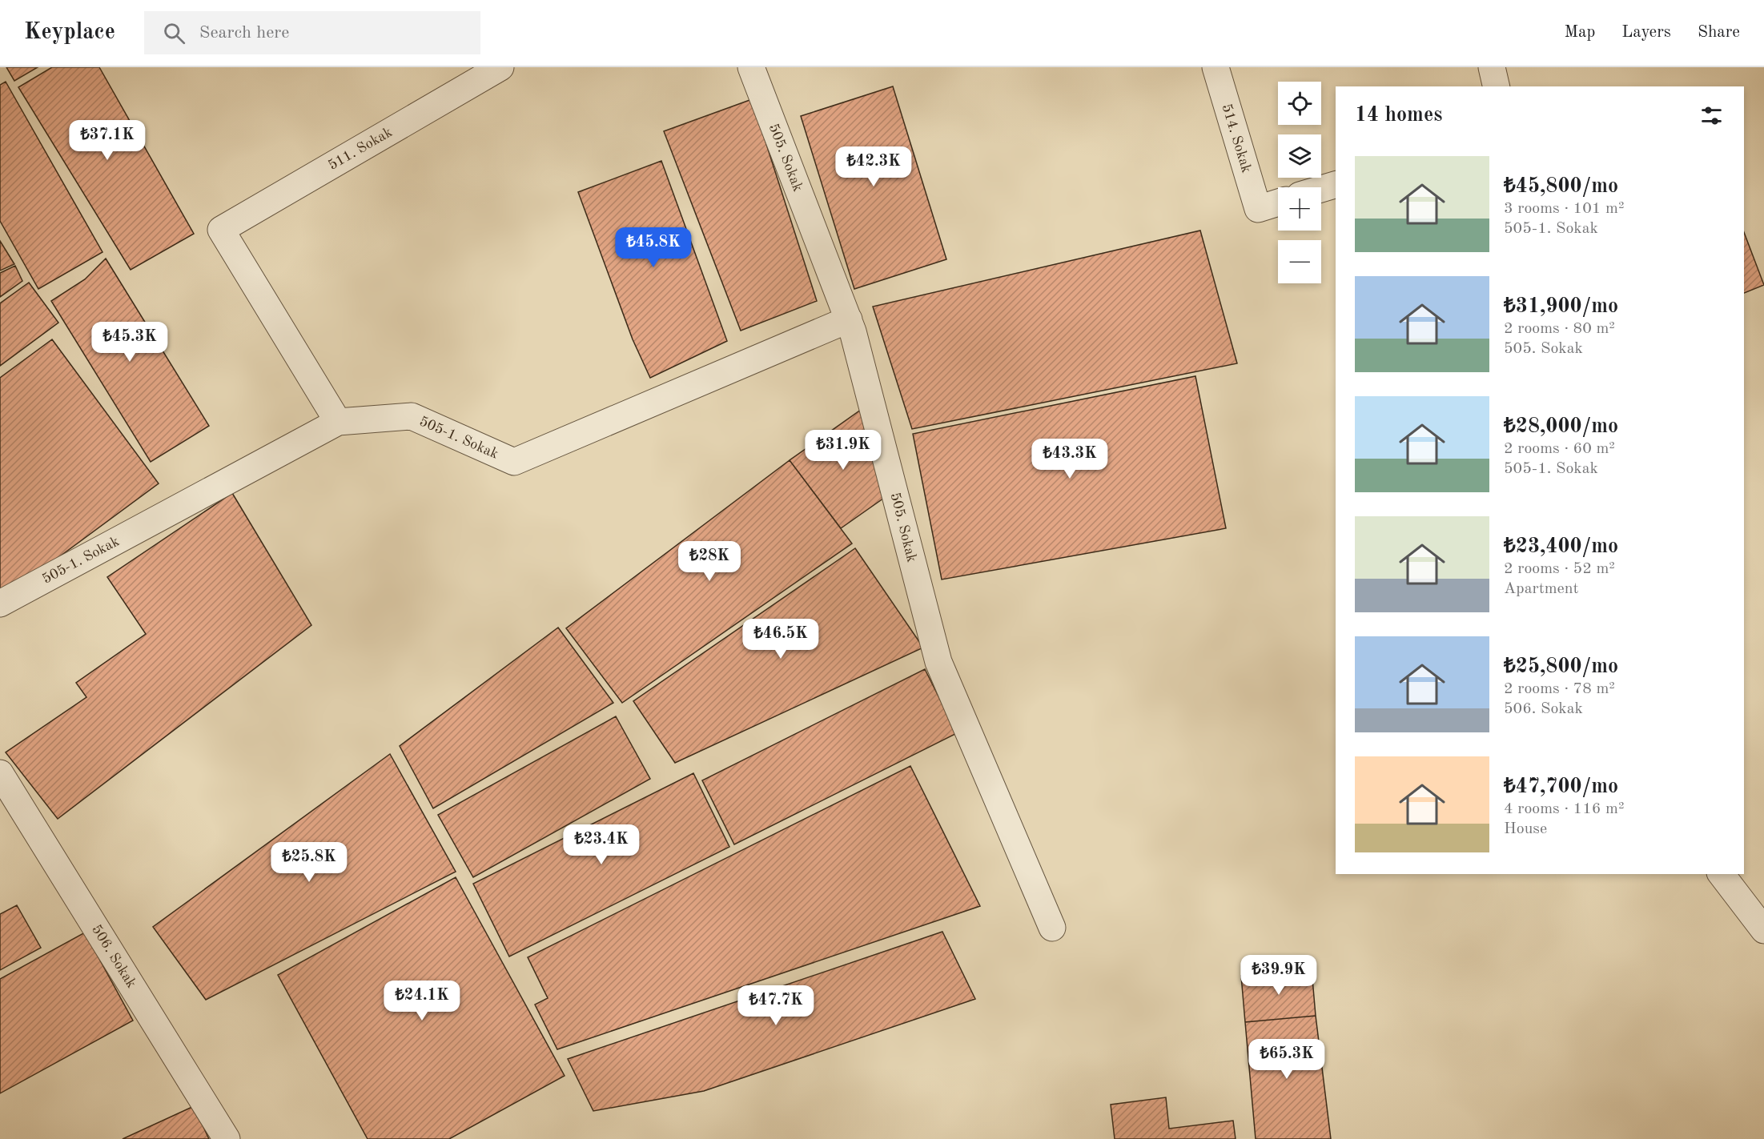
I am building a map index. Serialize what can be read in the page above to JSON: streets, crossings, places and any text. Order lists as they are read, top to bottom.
{
  "streets": {
    "street": [
      "514. Sokak",
      "511. Sokak",
      "505. Sokak",
      "505-1. Sokak",
      "506. Sokak"
    ]
  },
  "crossings": [
    ["511. Sokak", "505-1. Sokak"],
    ["505. Sokak", "505-1. Sokak"]
  ],
  "page": {
    "header": "Keyplace",
    "search": "Search here",
    "nav": ["Map", "Layers", "Share"],
    "map_buttons": ["+", "−"],
    "heading": "14 homes",
    "price": [
      "₺37.1K",
      "₺42.3K",
      "₺45.8K",
      "₺45.3K",
      "₺31.9K",
      "₺43.3K",
      "₺28K",
      "₺46.5K",
      "₺23.4K",
      "₺25.8K",
      "₺39.9K",
      "₺24.1K",
      "₺47.7K",
      "₺65.3K"
    ],
    "list": [
      {
        "name": "₺45,800/mo",
        "note": "3 rooms · 101 m² · 505-1. Sokak"
      },
      {
        "name": "₺31,900/mo",
        "note": "2 rooms · 80 m² · 505. Sokak"
      },
      {
        "name": "₺28,000/mo",
        "note": "2 rooms · 60 m² · 505-1. Sokak"
      },
      {
        "name": "₺23,400/mo",
        "note": "2 rooms · 52 m² · Apartment"
      },
      {
        "name": "₺25,800/mo",
        "note": "2 rooms · 78 m² · 506. Sokak"
      },
      {
        "name": "₺47,700/mo",
        "note": "4 rooms · 116 m² · House"
      }
    ]
  }
}
